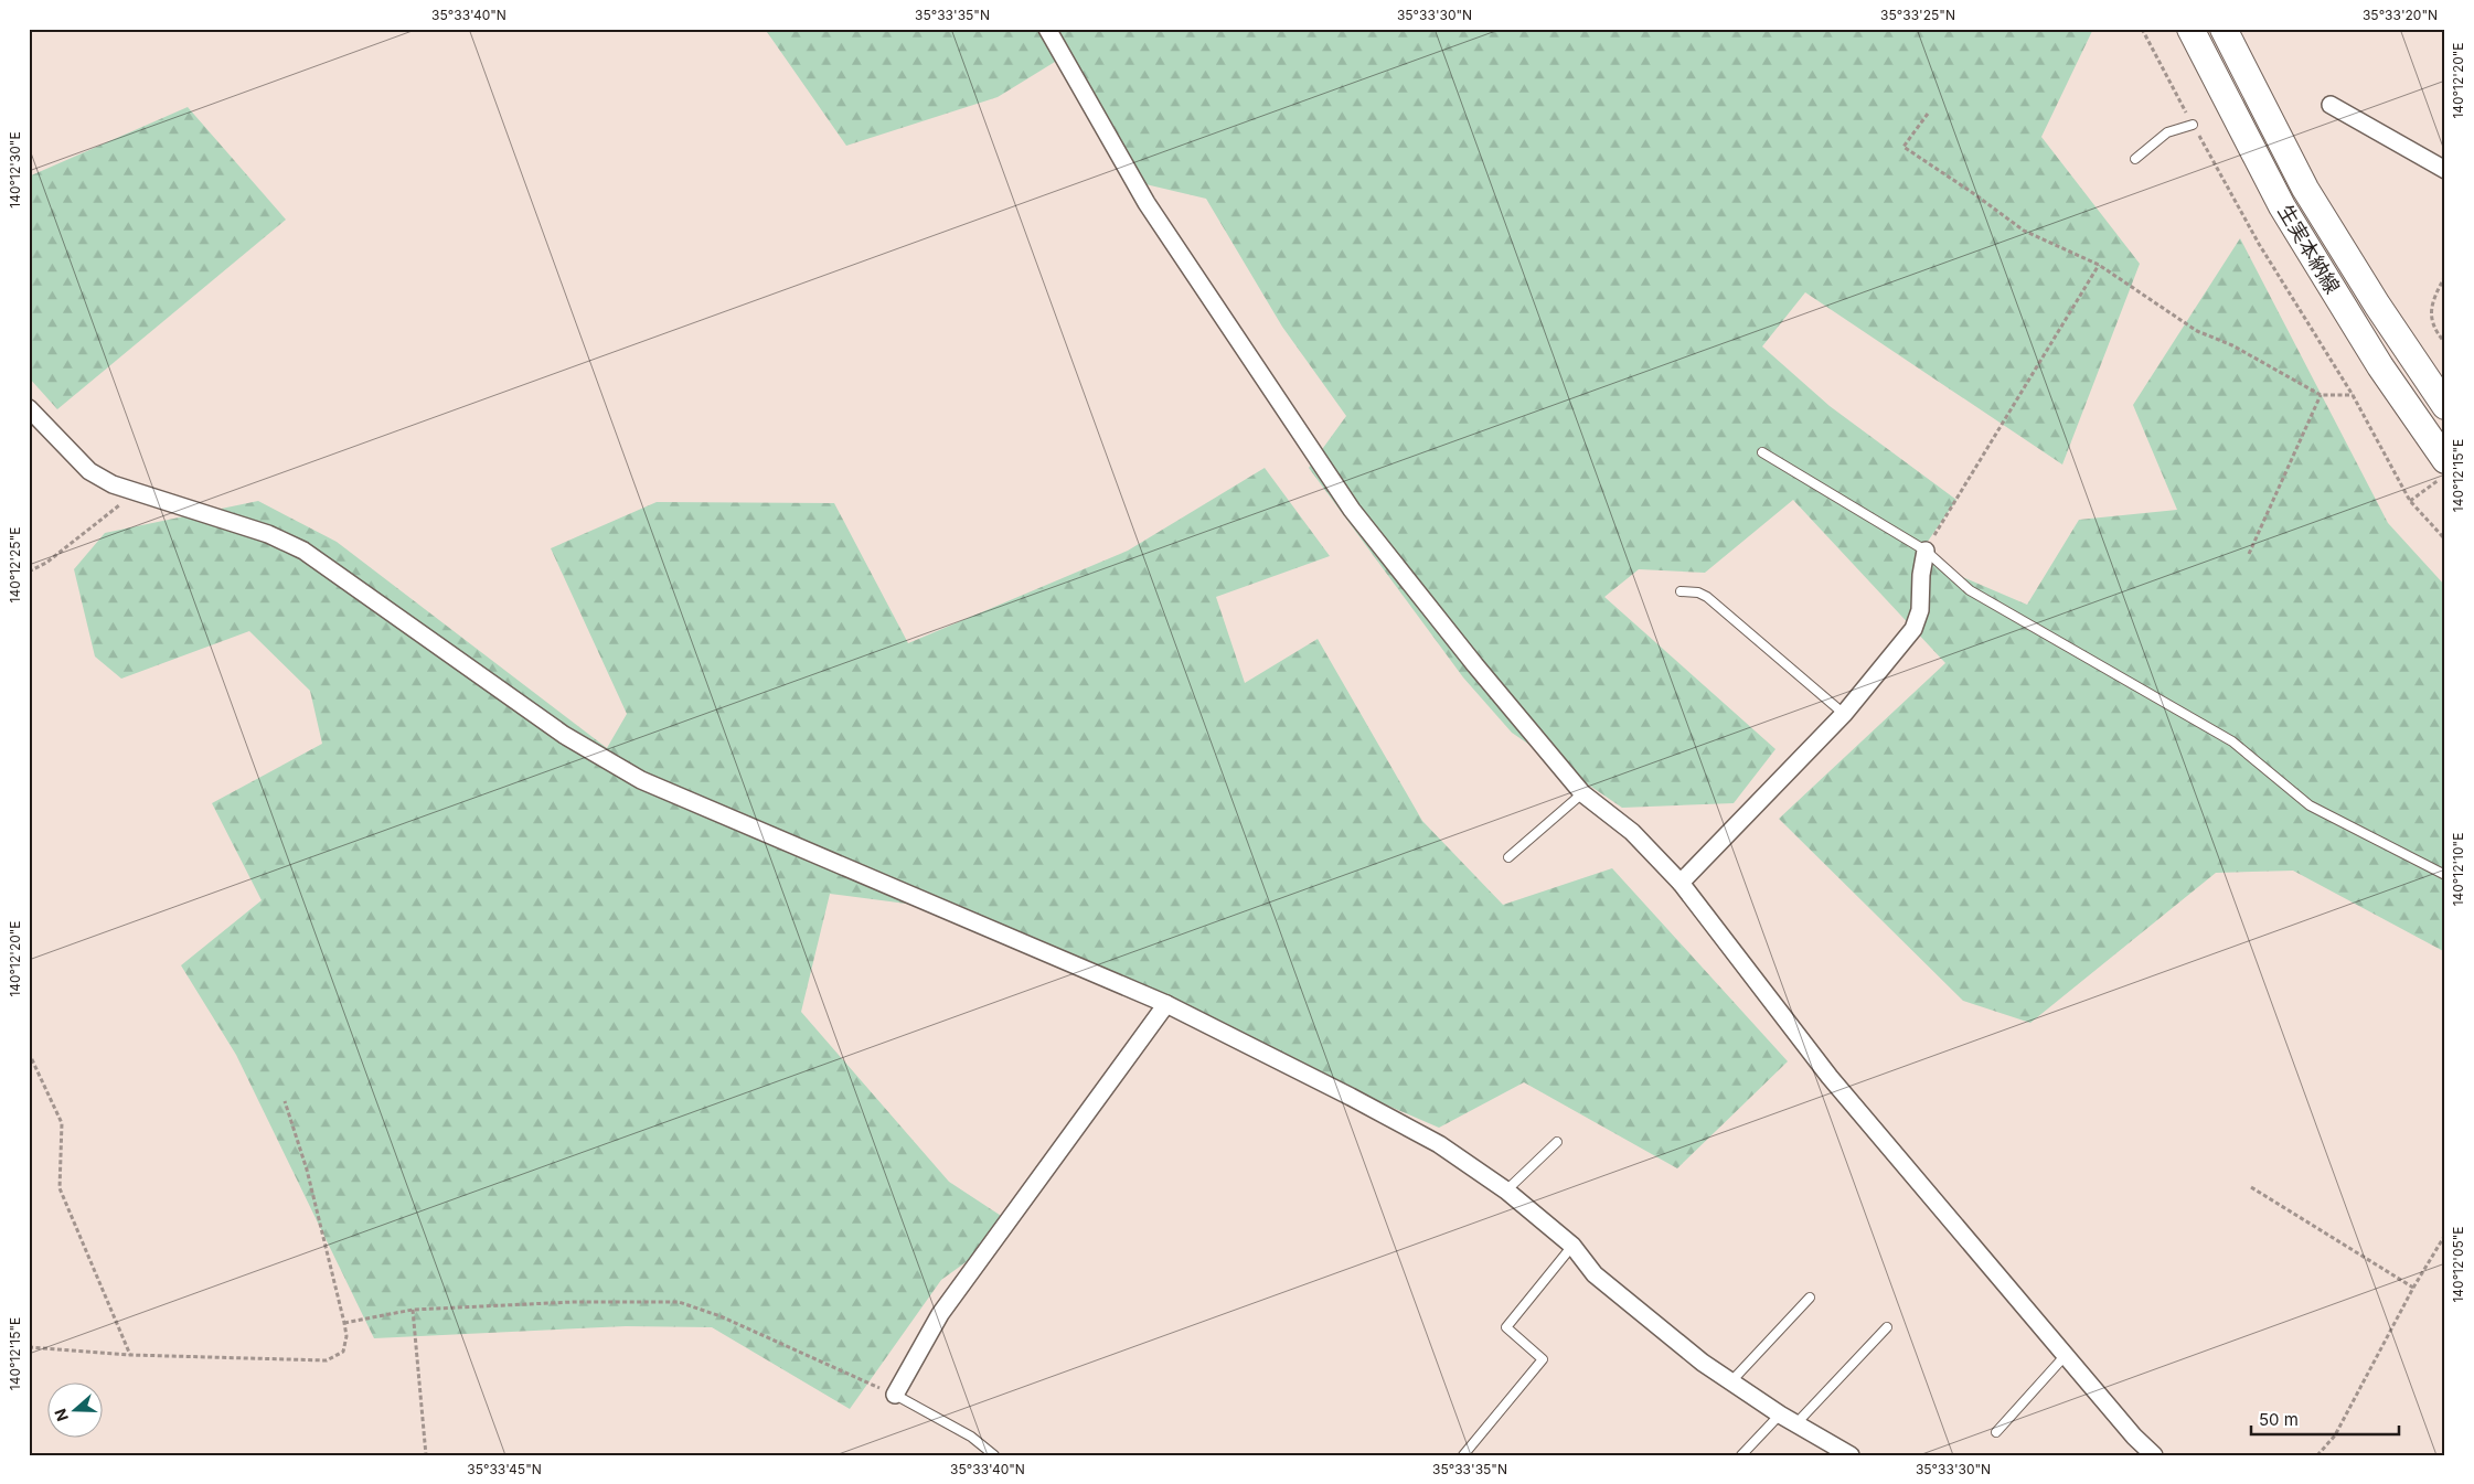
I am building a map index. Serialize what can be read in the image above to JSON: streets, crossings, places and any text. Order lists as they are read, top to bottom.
{
  "streets": {
    "main road": ["生実本納線"]
  },
  "scale_bar": "50 m",
  "north": "left",
  "coordinates": [
    "35°33'40\"N",
    "35°33'35\"N",
    "35°33'30\"N",
    "35°33'25\"N",
    "35°33'20\"N",
    "140°12'20\"E",
    "140°12'30\"E",
    "140°12'15\"E",
    "140°12'25\"E",
    "140°12'10\"E",
    "140°12'05\"E",
    "35°33'45\"N"
  ]
}
